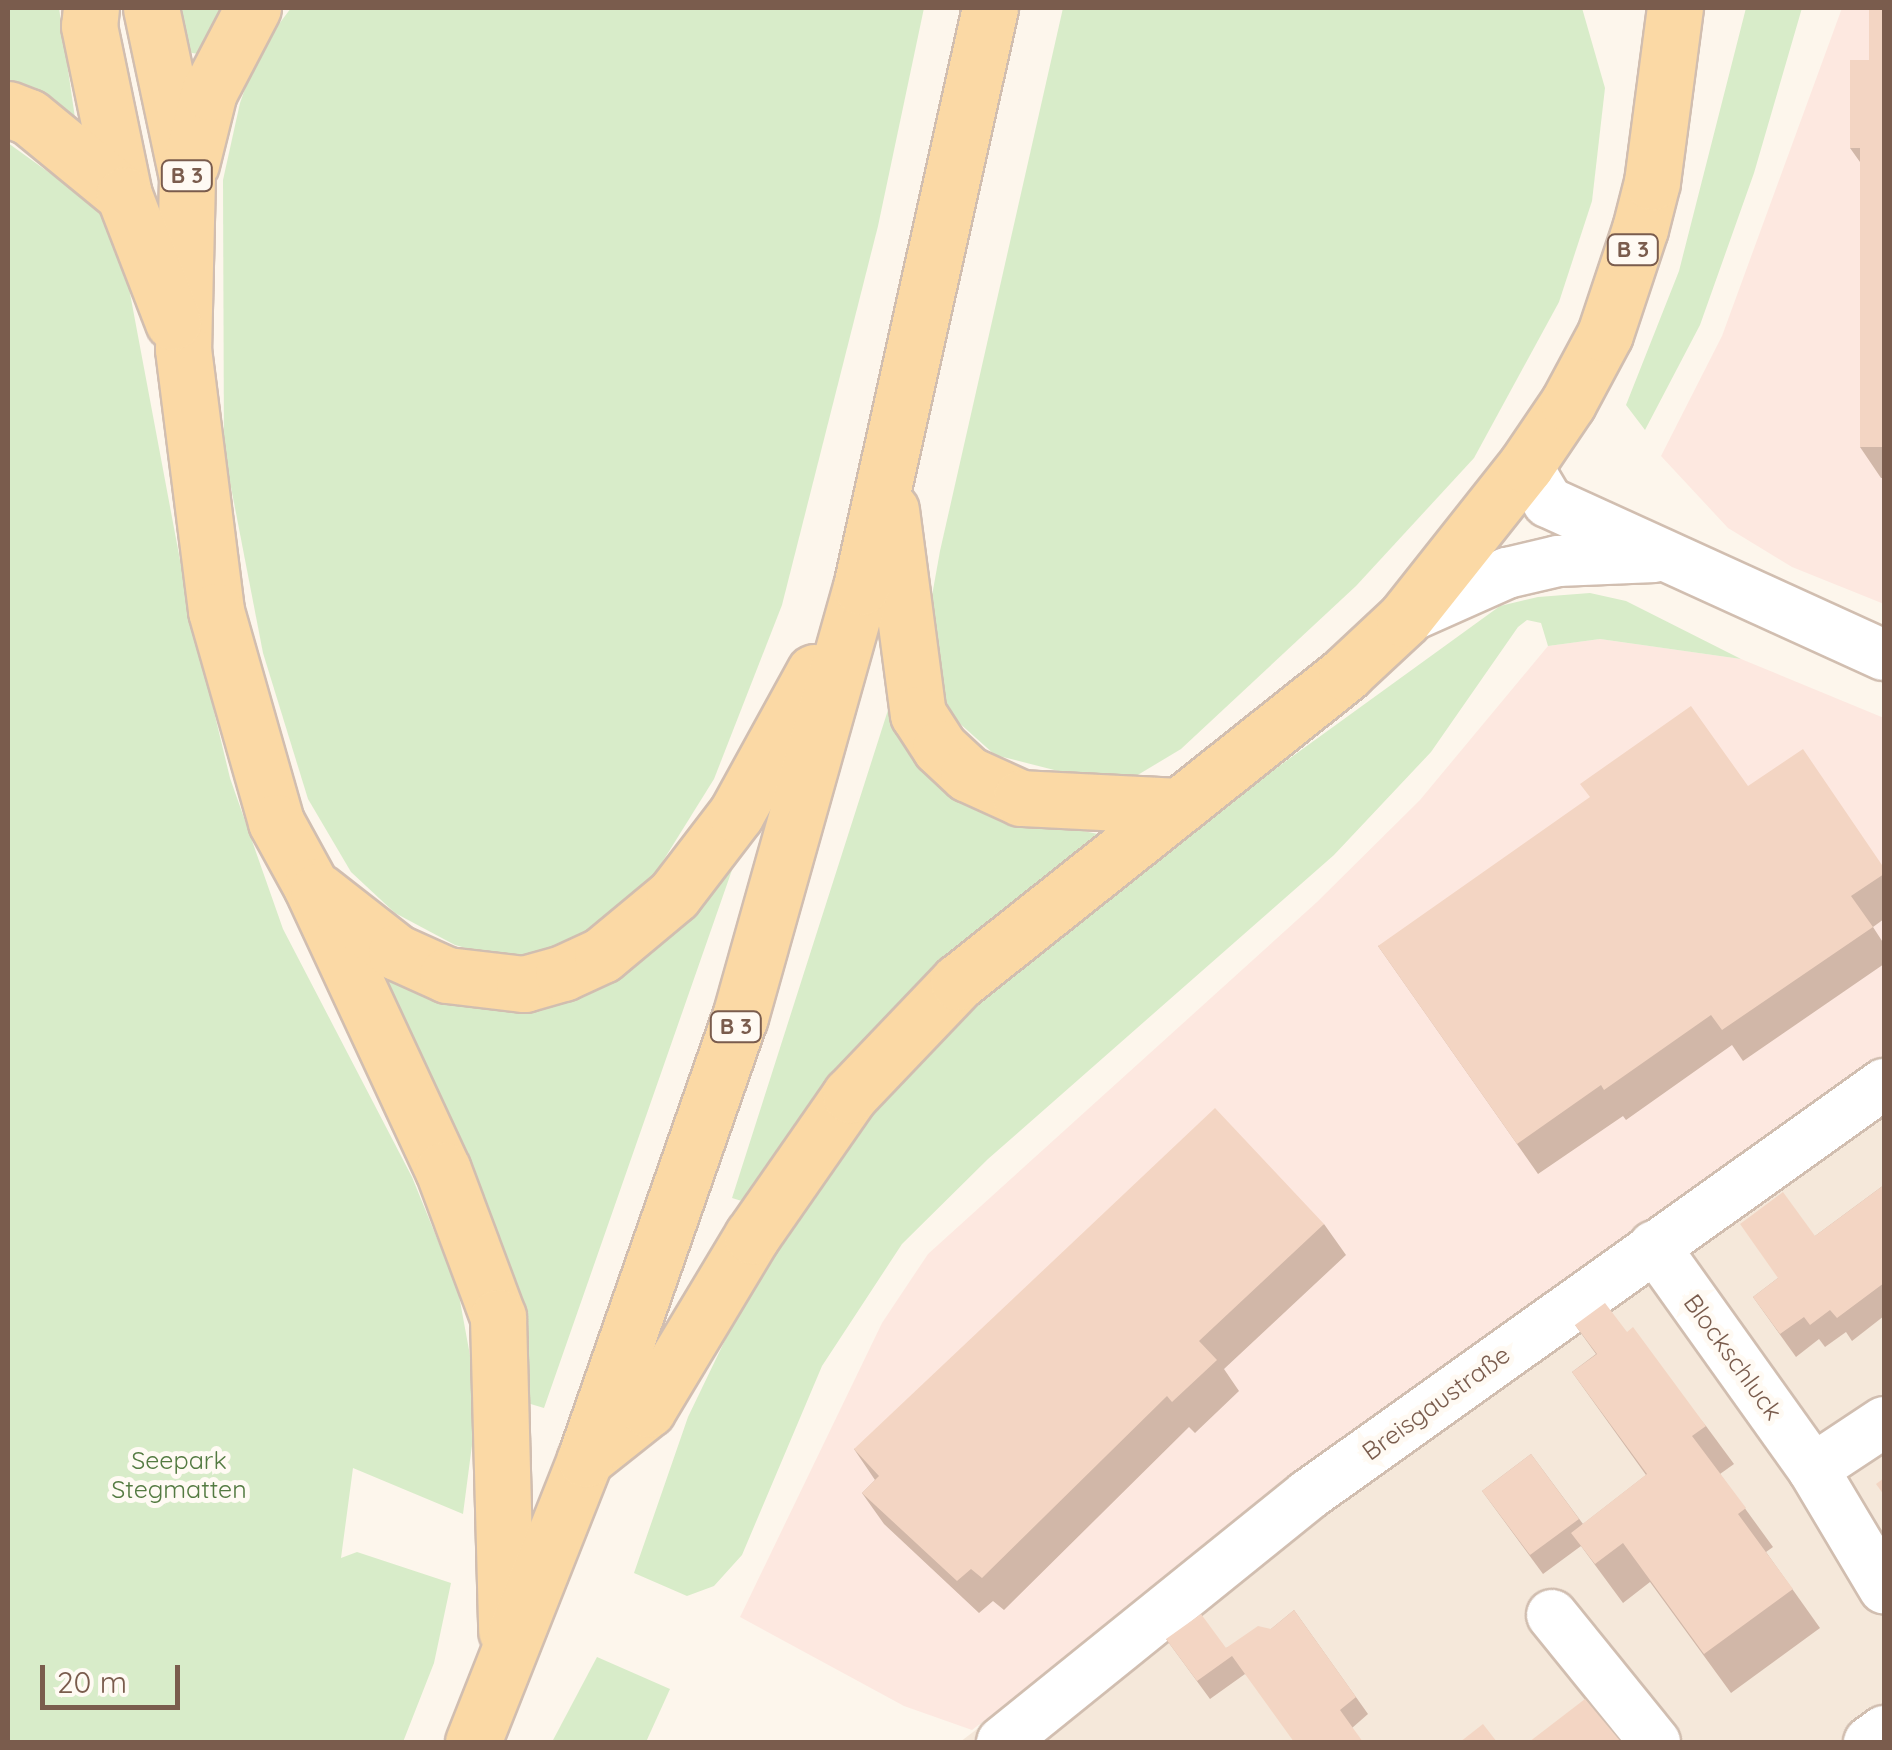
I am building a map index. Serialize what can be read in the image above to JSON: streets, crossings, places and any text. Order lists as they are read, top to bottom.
{
  "streets": {
    "main road": ["B 3"],
    "street": ["Blockschluck", "Breisgaustraße"]
  },
  "crossings": [
    ["Blockschluck", "Breisgaustraße"]
  ],
  "parks": ["Seepark Stegmatten"],
  "scale_bar": "20 m"
}
